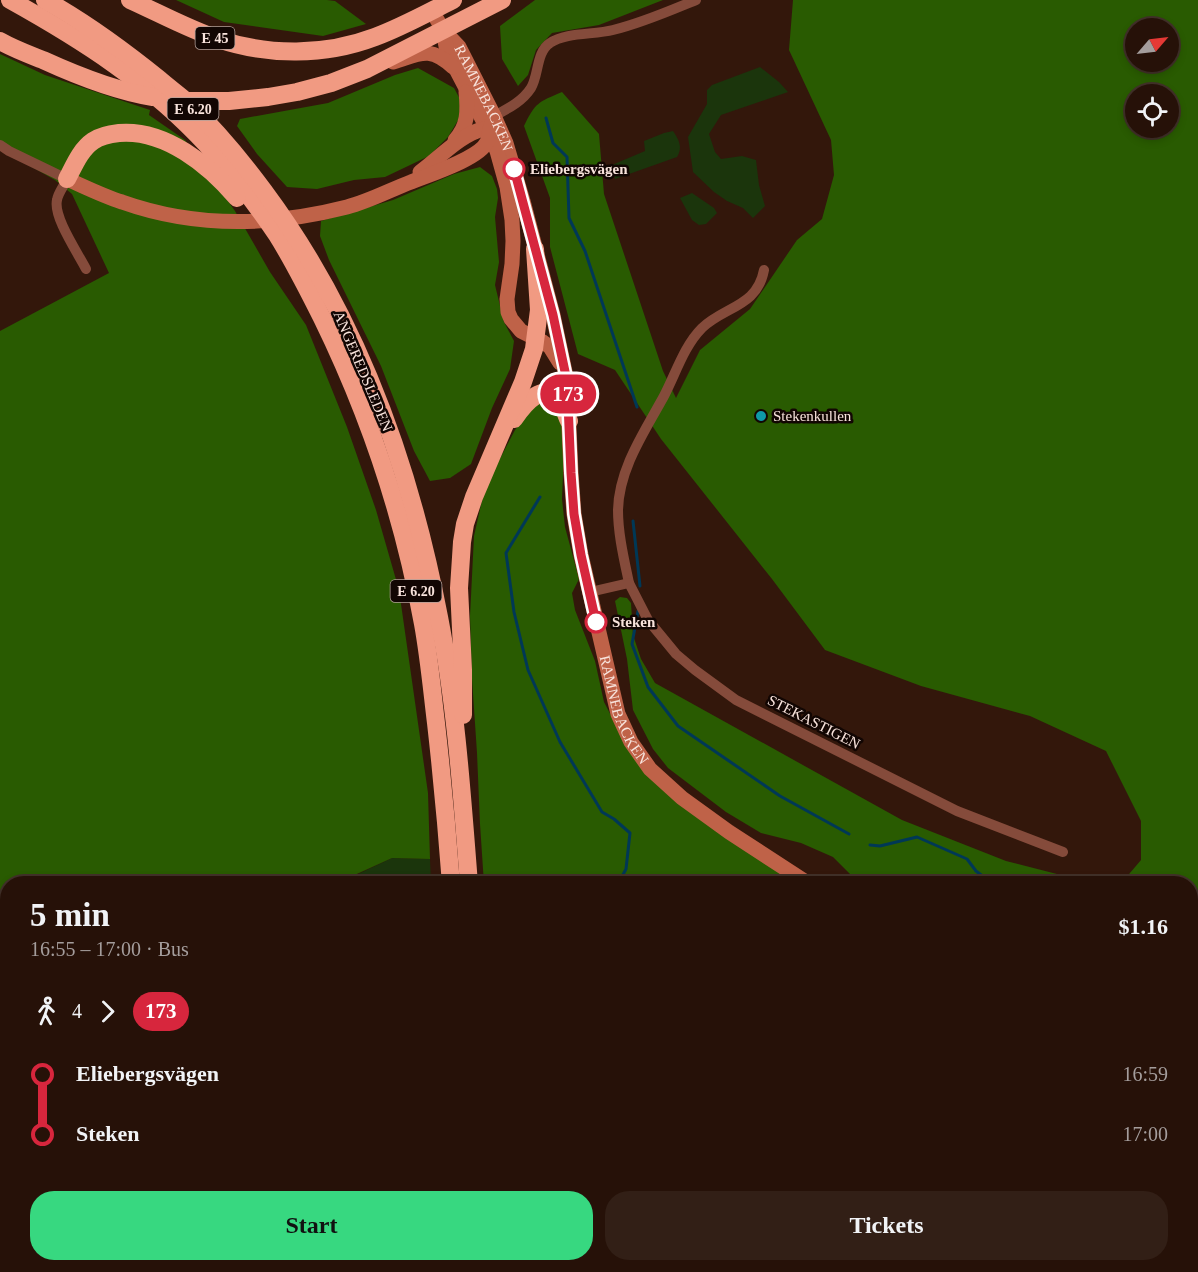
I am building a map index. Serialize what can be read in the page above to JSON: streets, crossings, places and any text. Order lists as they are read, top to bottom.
{
  "streets": {
    "highway": ["E 45", "E 6.20", "ANGEREDSLEDEN"],
    "street": ["RAMNEBACKEN", "STEKASTIGEN"]
  },
  "crossings": [
    ["E 45", "RAMNEBACKEN"]
  ],
  "places": ["Eliebergsvägen", "Stekenkullen", "Steken"],
  "lines": ["bus line 173"],
  "north": "top right",
  "page": {
    "on_map": "173",
    "heading": ["5 min", "16:55 – 17:00 · Bus", "$1.16"],
    "legs": ["4", "173"],
    "list": [
      {
        "name": "Eliebergsvägen",
        "value": "16:59"
      },
      {
        "name": "Steken",
        "value": "17:00"
      }
    ],
    "buttons": ["Start", "Tickets"]
  }
}
